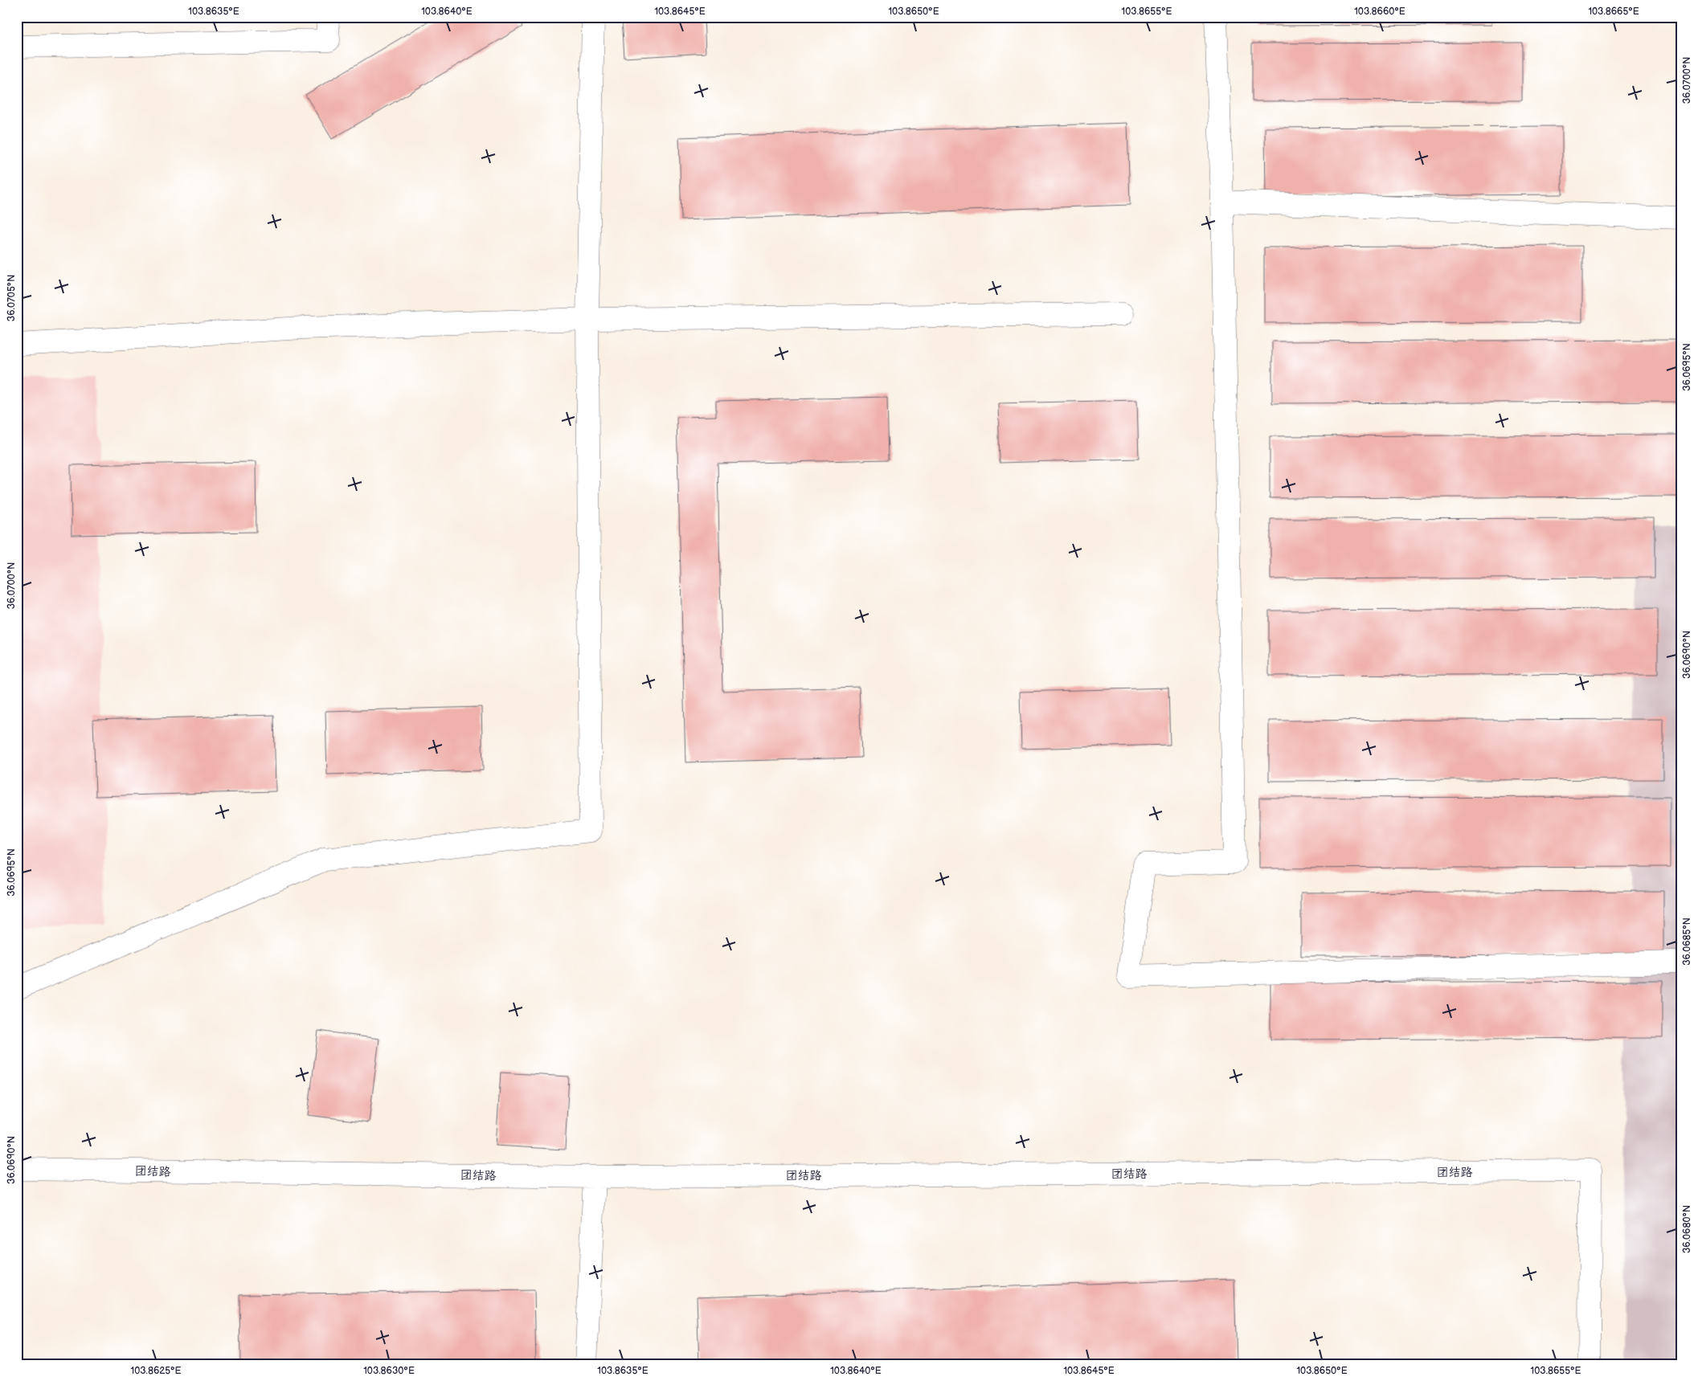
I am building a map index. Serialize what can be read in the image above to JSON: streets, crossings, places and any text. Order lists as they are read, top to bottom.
{
  "streets": {
    "street": ["团结路"]
  },
  "coordinates": [
    "103.8635°E",
    "103.8640°E",
    "103.8645°E",
    "103.8650°E",
    "103.8655°E",
    "103.8660°E",
    "103.8665°E",
    "36.0700°N",
    "36.0705°N",
    "36.0695°N",
    "36.0690°N",
    "36.0685°N",
    "36.0680°N",
    "103.8625°E",
    "103.8630°E"
  ]
}
